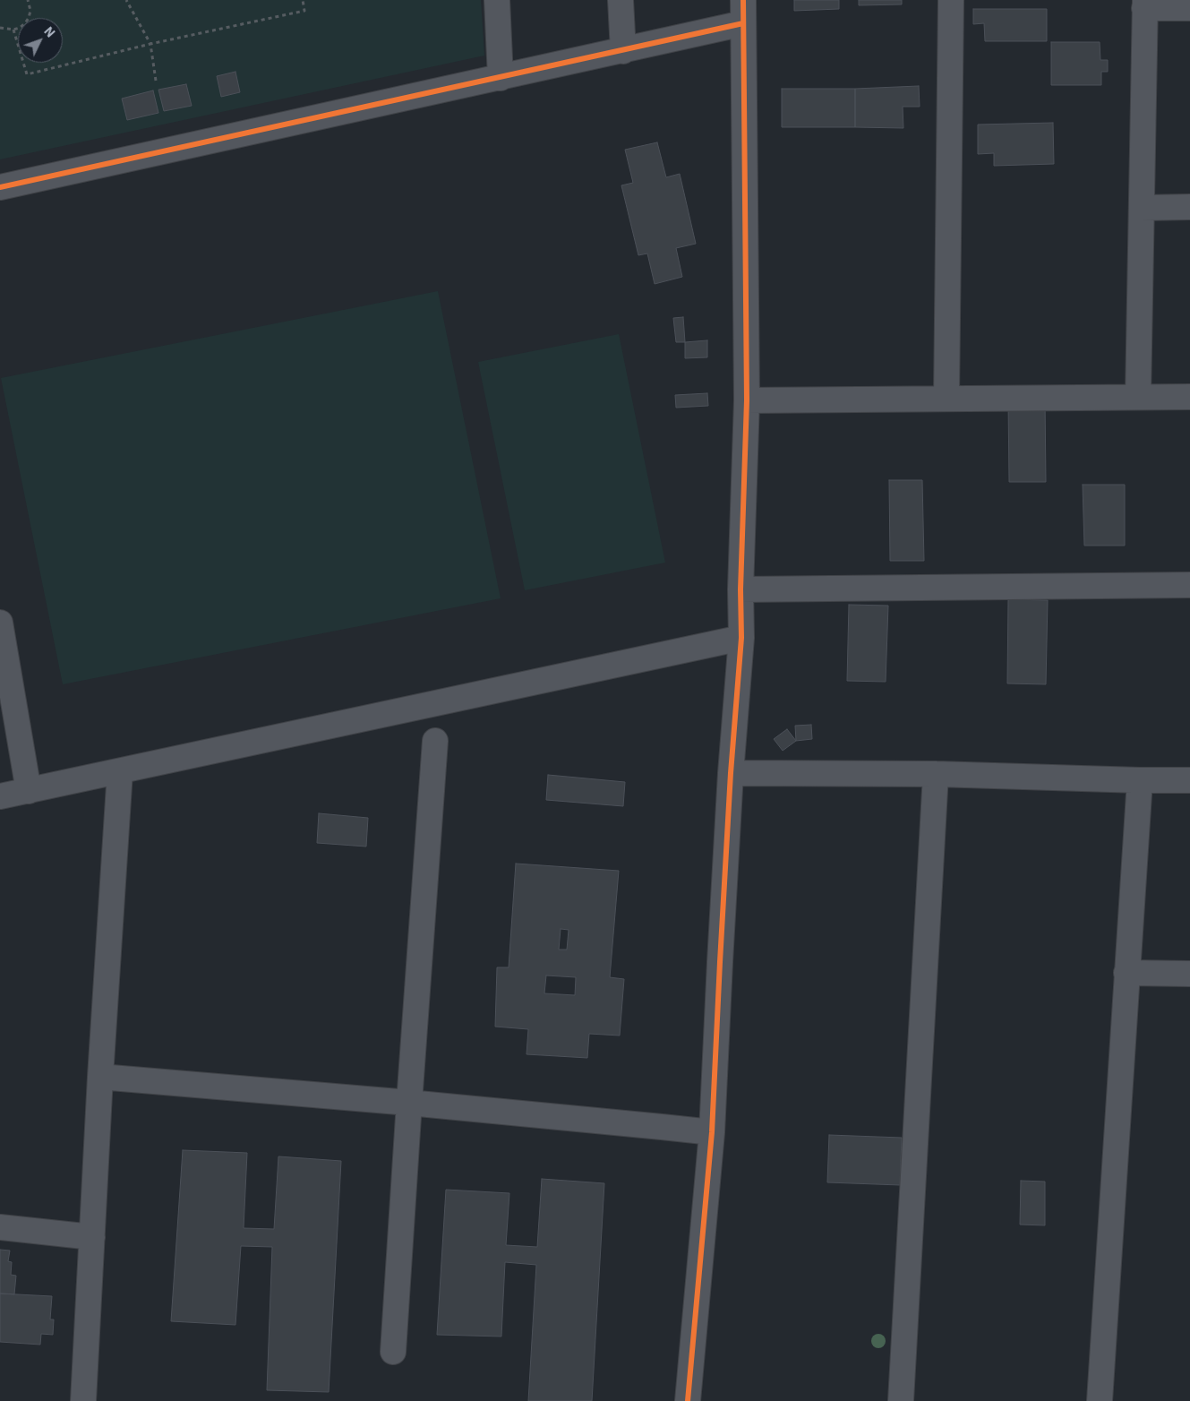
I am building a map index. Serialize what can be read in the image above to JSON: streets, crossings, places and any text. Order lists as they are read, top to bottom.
{
  "north": "top right"
}
